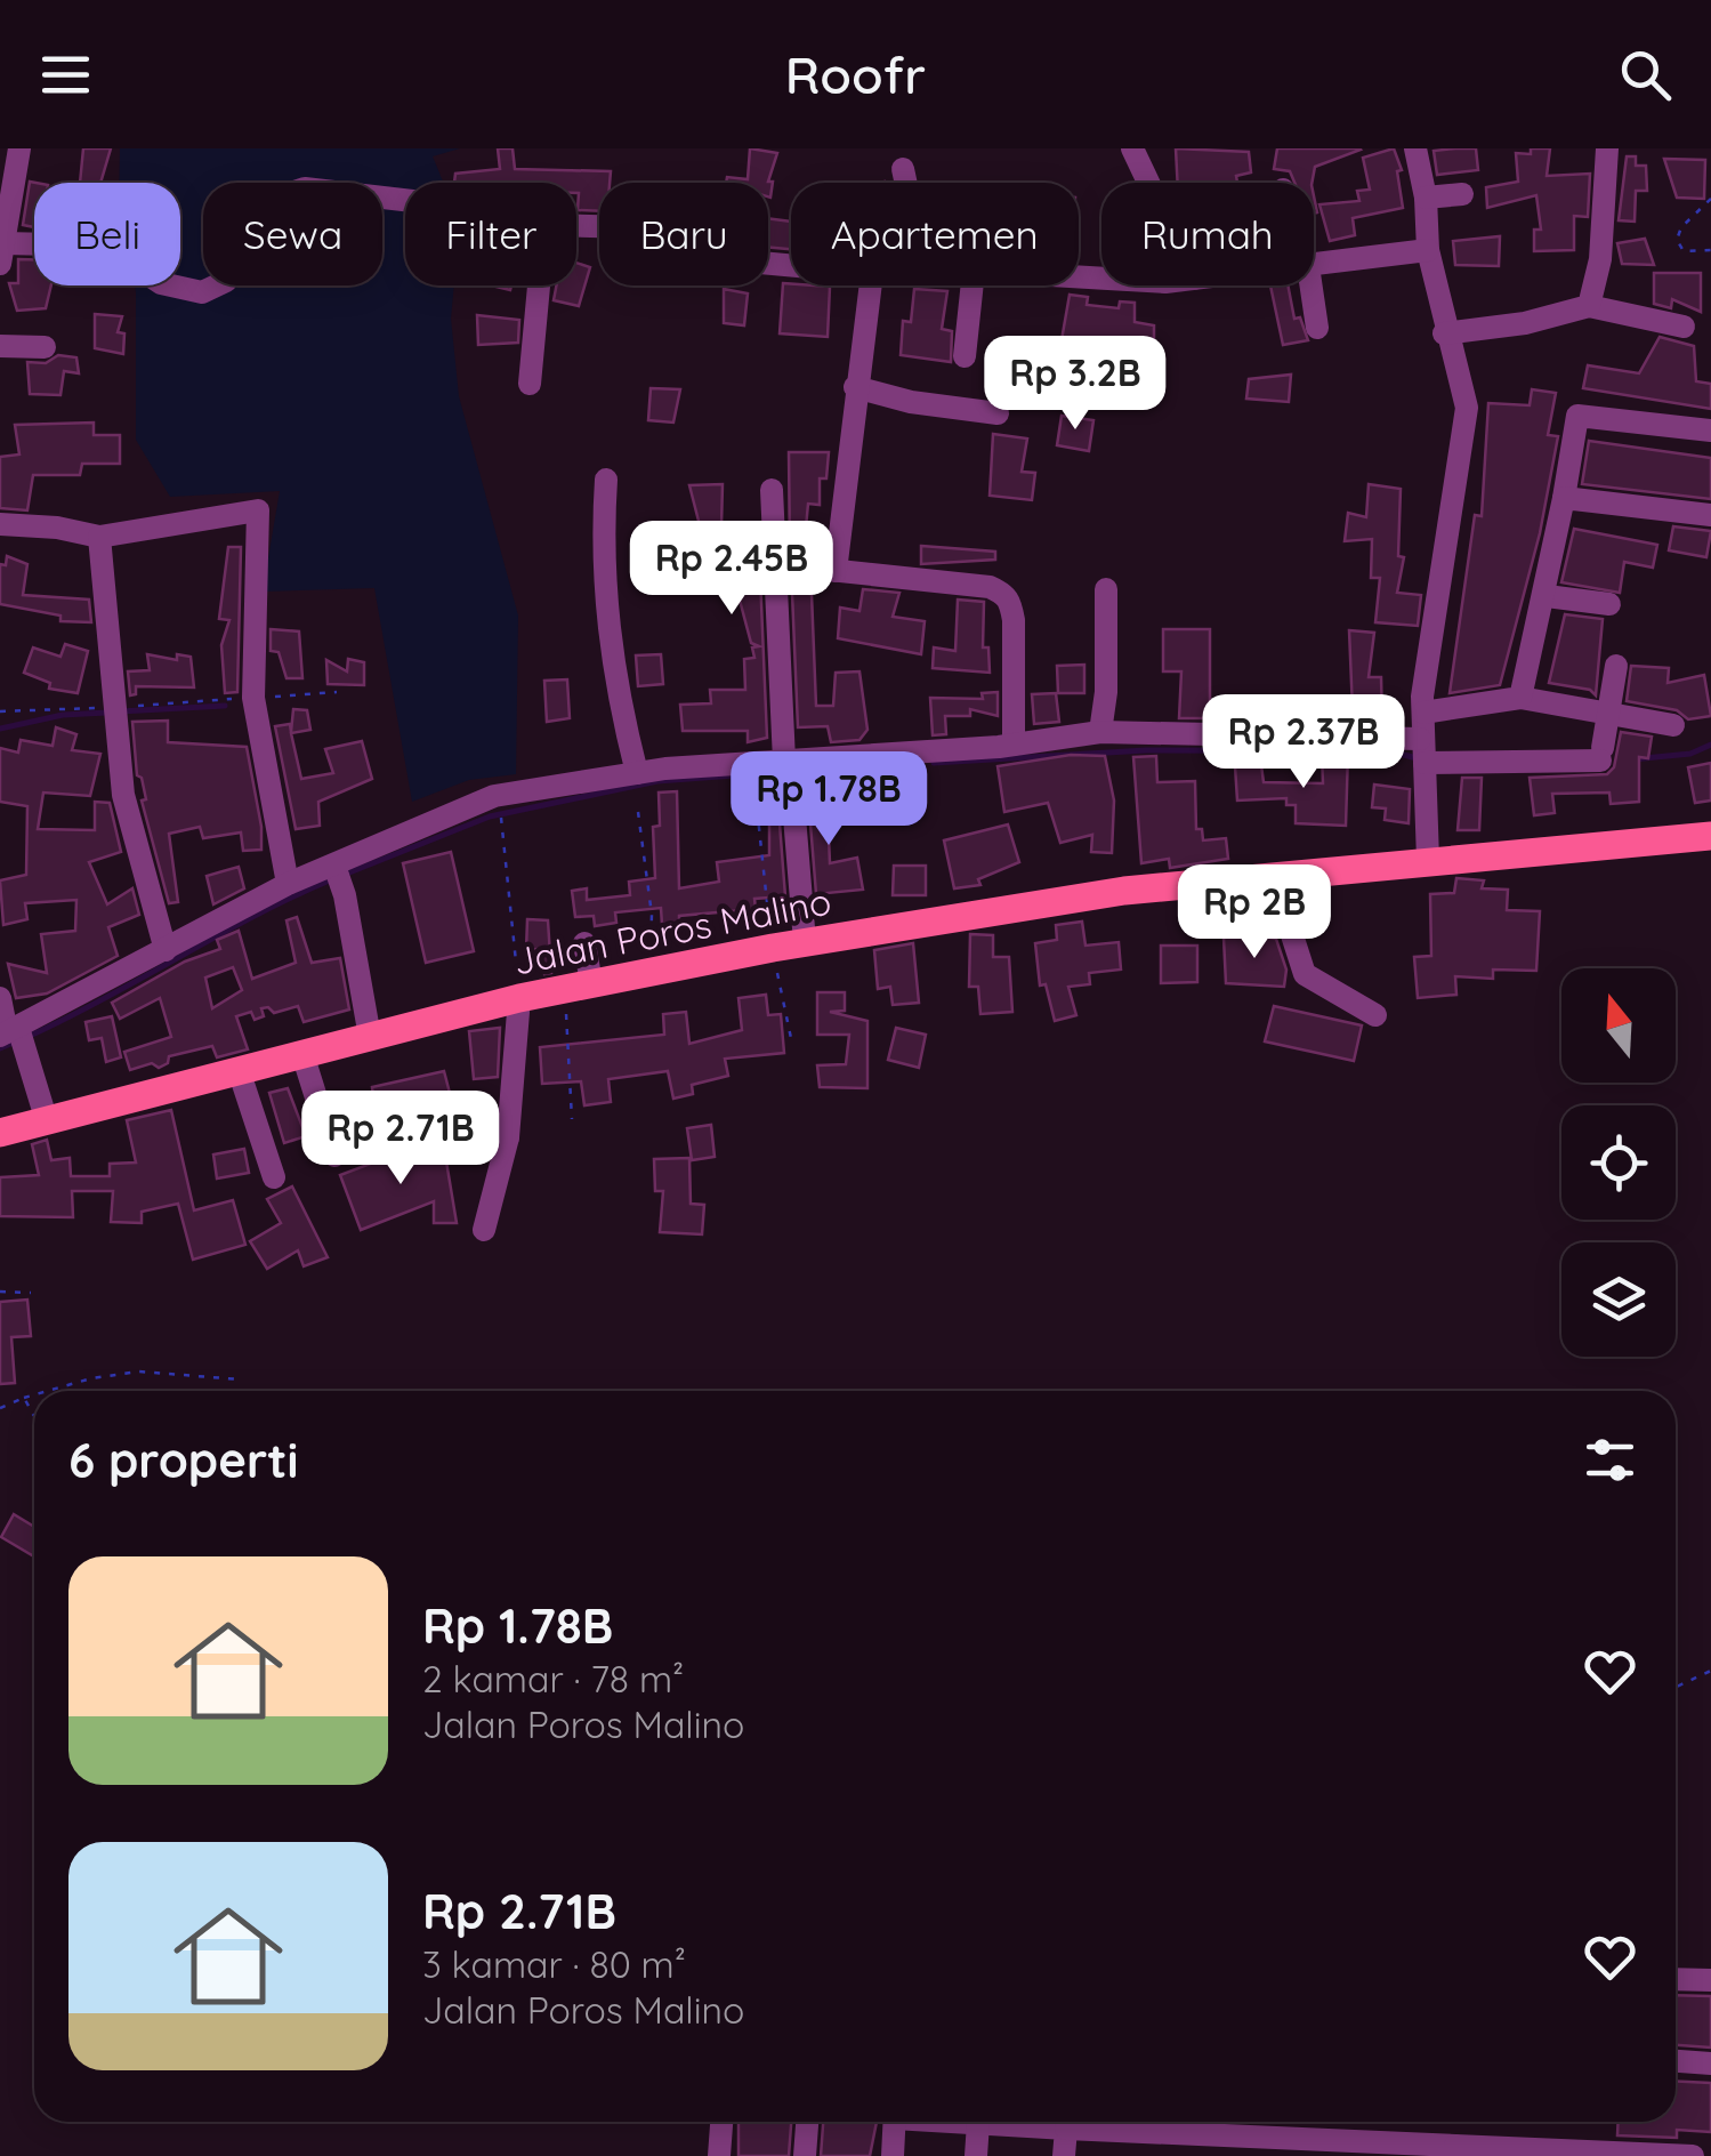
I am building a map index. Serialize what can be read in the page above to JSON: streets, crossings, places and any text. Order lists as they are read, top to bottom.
{
  "streets": {
    "main road": ["Jalan Poros Malino"]
  },
  "north": "top",
  "page": {
    "header": "Roofr",
    "chip": [
      "Beli",
      "Sewa",
      "Filter",
      "Baru",
      "Apartemen",
      "Rumah"
    ],
    "price": [
      "Rp 3.2B",
      "Rp 2.45B",
      "Rp 2.37B",
      "Rp 1.78B",
      "Rp 2B",
      "Rp 2.71B"
    ],
    "heading": "6 properti",
    "list": [
      {
        "name": "Rp 1.78B",
        "note": "2 kamar · 78 m² · Jalan Poros Malino"
      },
      {
        "name": "Rp 2.71B",
        "note": "3 kamar · 80 m² · Jalan Poros Malino"
      }
    ]
  }
}
